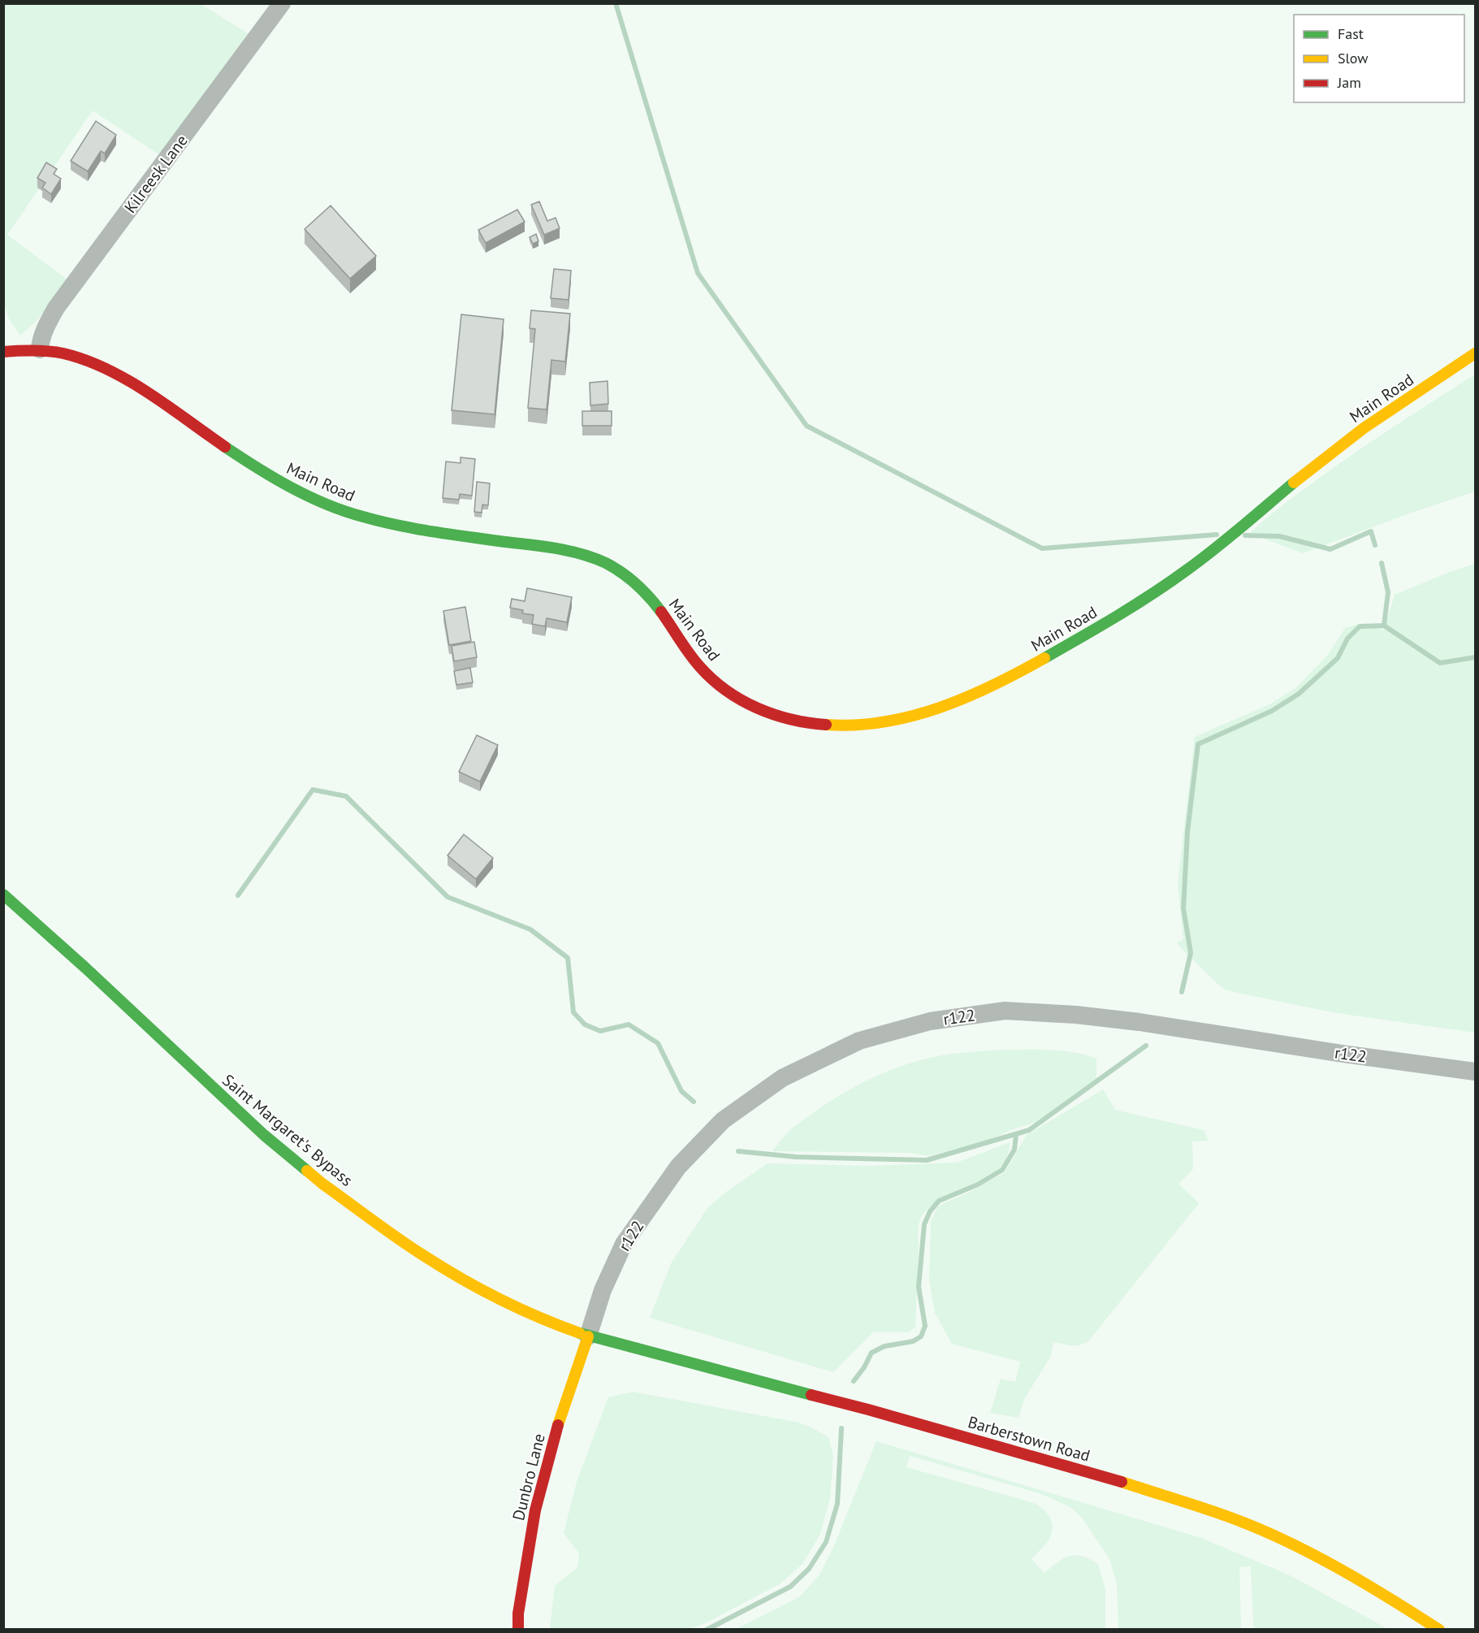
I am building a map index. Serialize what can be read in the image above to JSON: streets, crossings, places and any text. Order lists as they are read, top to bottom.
{
  "streets": {
    "main road": [
      "Main Road",
      "Saint Margaret's Bypass",
      "Barberstown Road",
      "Dunbro Lane"
    ],
    "street": ["Kilreesk Lane", "r122"]
  },
  "crossings": [
    ["Kilreesk Lane", "Main Road"],
    ["r122", "Saint Margaret's Bypass"],
    ["r122", "Barberstown Road"],
    ["r122", "Dunbro Lane"],
    ["Saint Margaret's Bypass", "Barberstown Road"],
    ["Saint Margaret's Bypass", "Dunbro Lane"],
    ["Barberstown Road", "Dunbro Lane"]
  ],
  "legend": ["Fast", "Slow", "Jam"]
}
